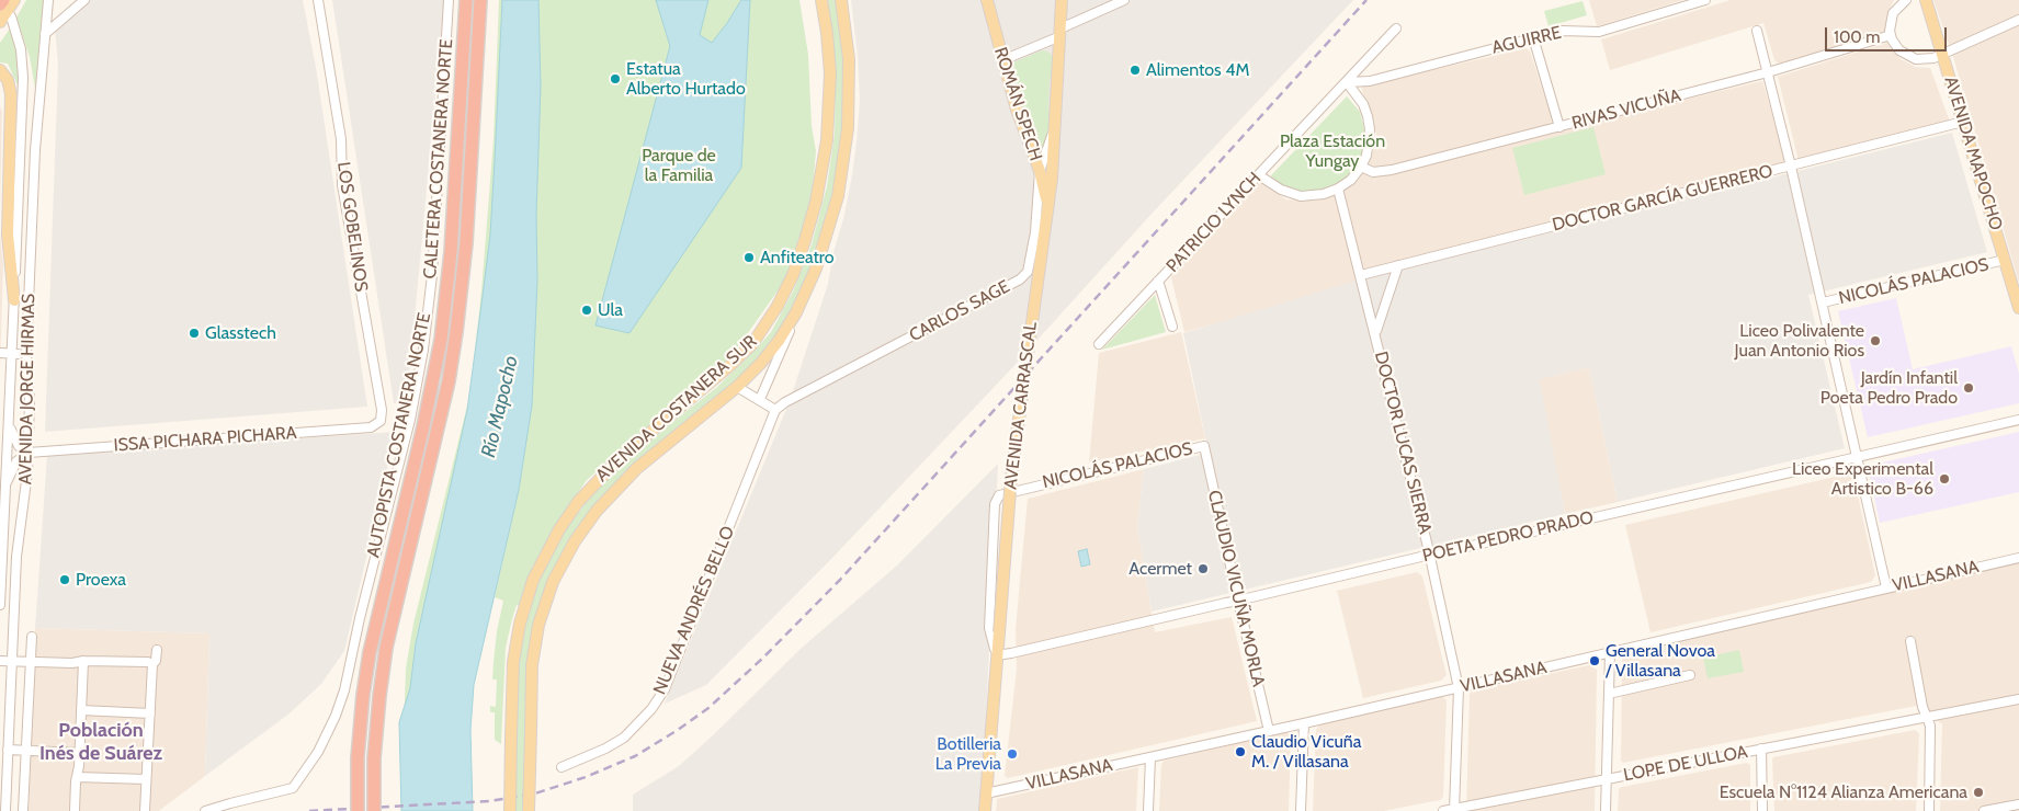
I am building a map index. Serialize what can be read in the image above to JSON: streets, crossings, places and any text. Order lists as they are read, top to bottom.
{
  "streets": {
    "highway": ["AUTOPISTA COSTANERA NORTE"],
    "main road": [
      "ROMÁN SPECH",
      "AVENIDA MAPOCHO",
      "AVENIDA CARRASCAL",
      "AVENIDA COSTANERA SUR"
    ],
    "street": [
      "AGUIRRE",
      "RIVAS VICUÑA",
      "CALETERA COSTANERA NORTE",
      "DOCTOR GARCÍA GUERRERO",
      "PATRICIO LYNCH",
      "LOS GOBELINOS",
      "NICOLÁS PALACIOS",
      "CARLOS SAGE",
      "AVENIDA JORGE HIRMAS",
      "ISSA PICHARA PICHARA",
      "DOCTOR LUCAS SIERRA",
      "POETA PEDRO PRADO",
      "VILLASANA",
      "CLAUDIO VICUÑA MORLA",
      "NUEVA ANDRÉS BELLO",
      "LOPE DE ULLOA"
    ]
  },
  "crossings": [
    ["AGUIRRE", "PATRICIO LYNCH"],
    ["ROMÁN SPECH", "CARLOS SAGE"],
    ["ROMÁN SPECH", "AVENIDA CARRASCAL"],
    ["AVENIDA MAPOCHO", "DOCTOR GARCÍA GUERRERO"],
    ["AVENIDA MAPOCHO", "NICOLÁS PALACIOS"],
    ["DOCTOR GARCÍA GUERRERO", "DOCTOR LUCAS SIERRA"],
    ["LOS GOBELINOS", "ISSA PICHARA PICHARA"],
    ["NICOLÁS PALACIOS", "AVENIDA CARRASCAL"],
    ["NICOLÁS PALACIOS", "POETA PEDRO PRADO"],
    ["NICOLÁS PALACIOS", "CLAUDIO VICUÑA MORLA"],
    ["CARLOS SAGE", "AVENIDA CARRASCAL"],
    ["CARLOS SAGE", "NUEVA ANDRÉS BELLO"],
    ["AVENIDA JORGE HIRMAS", "ISSA PICHARA PICHARA"],
    ["AVENIDA CARRASCAL", "POETA PEDRO PRADO"],
    ["AVENIDA CARRASCAL", "VILLASANA"],
    ["DOCTOR LUCAS SIERRA", "POETA PEDRO PRADO"],
    ["DOCTOR LUCAS SIERRA", "VILLASANA"],
    ["DOCTOR LUCAS SIERRA", "LOPE DE ULLOA"],
    ["POETA PEDRO PRADO", "CLAUDIO VICUÑA MORLA"],
    ["VILLASANA", "CLAUDIO VICUÑA MORLA"]
  ],
  "districts": ["Población Inés de Suárez"],
  "water": ["Río Mapocho"],
  "parks": ["Plaza Estación Yungay", "Parque de la Familia"],
  "places": [
    "Alimentos 4M",
    "Estatua Alberto Hurtado",
    "Anfiteatro",
    "Ula",
    "Glasstech",
    "Liceo Polivalente Juan Antonio Rios",
    "Jardín Infantil Poeta Pedro Prado",
    "Liceo Experimental Artistico B-66",
    "Acermet",
    "Proexa",
    "General Novoa / Villasana",
    "Claudio Vicuña M. / Villasana",
    "Botilleria La Previa",
    "Escuela N°1124 Alianza Americana"
  ],
  "scale_bar": "100 m"
}
